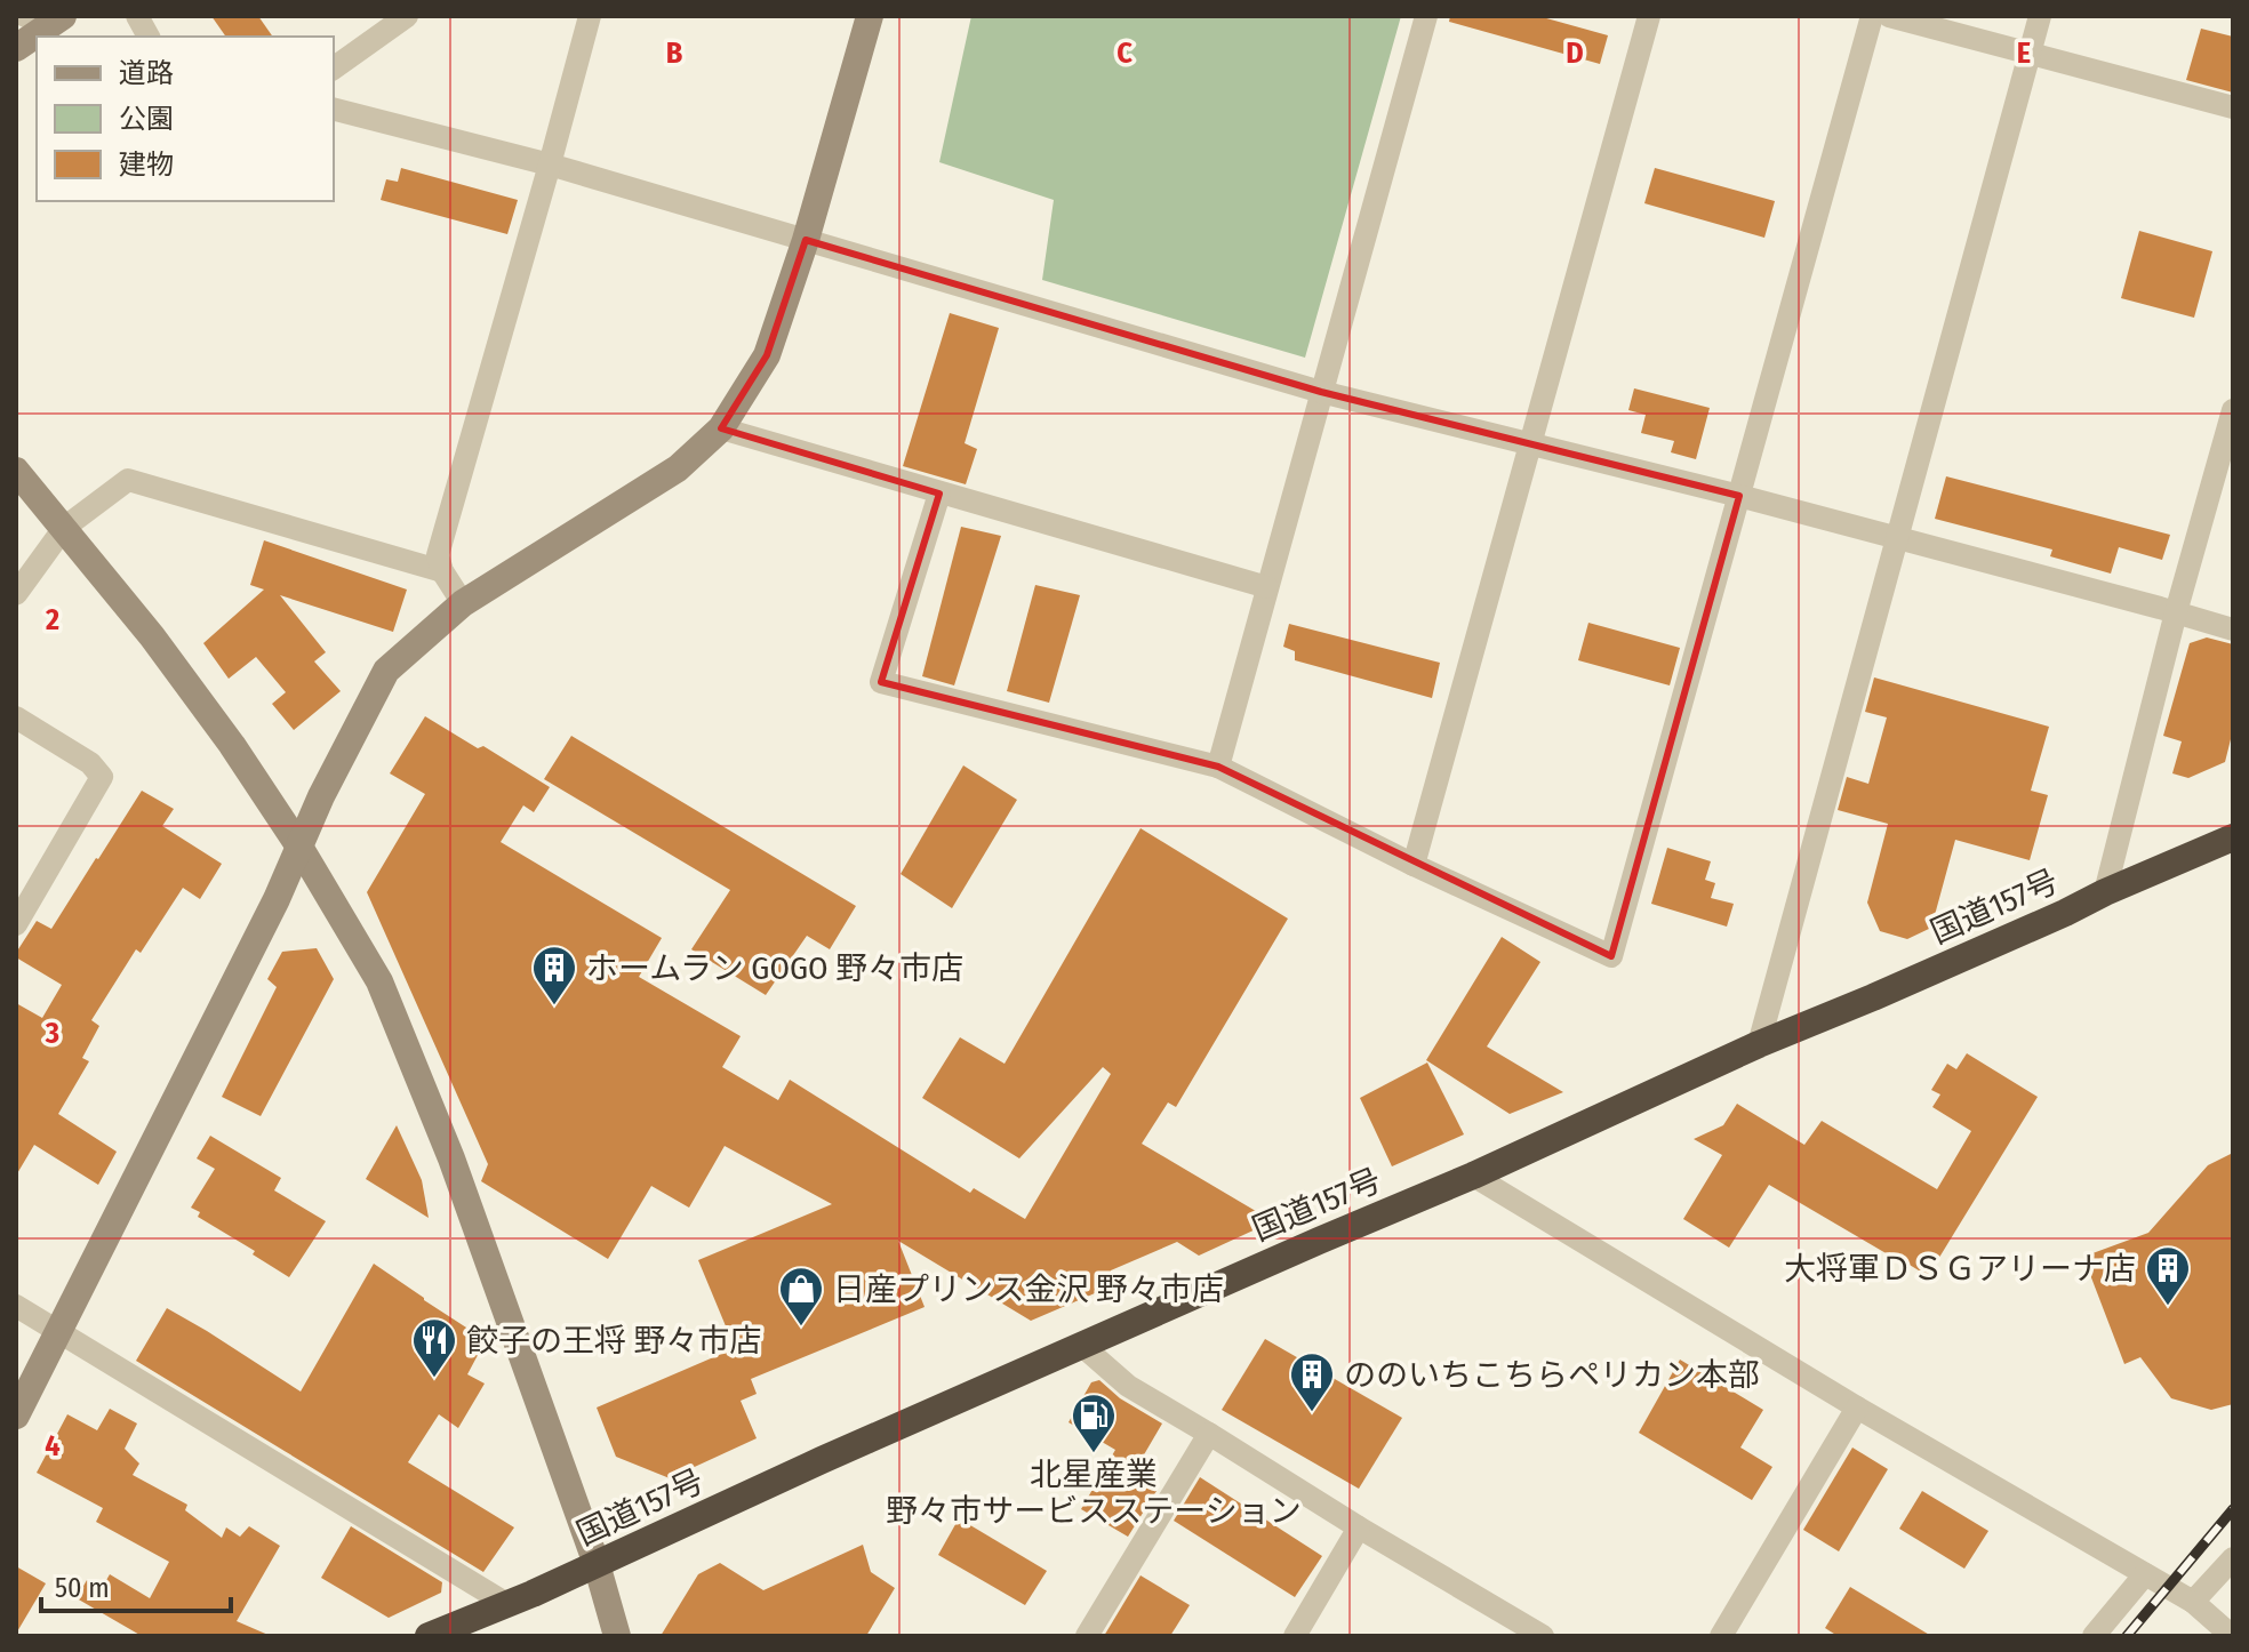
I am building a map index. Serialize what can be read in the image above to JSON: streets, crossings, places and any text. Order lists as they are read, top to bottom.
{
  "streets": {
    "highway": ["国道157号"]
  },
  "places": {
    "building": ["ホームラン GOGO 野々市店", "大将軍ＤＳＧアリーナ店", "ののいちこちらペリカン本部"],
    "shop": ["日産プリンス金沢 野々市店"],
    "restaurant": ["餃子の王将 野々市店"],
    "fuel station": ["北星産業 野々市サービスステーション"]
  },
  "legend": ["道路", "公園", "建物"],
  "scale_bar": "50 m",
  "grid": {
    "columns": [
      "B",
      "C",
      "D",
      "E"
    ],
    "rows": ["2", "3", "4"]
  }
}
